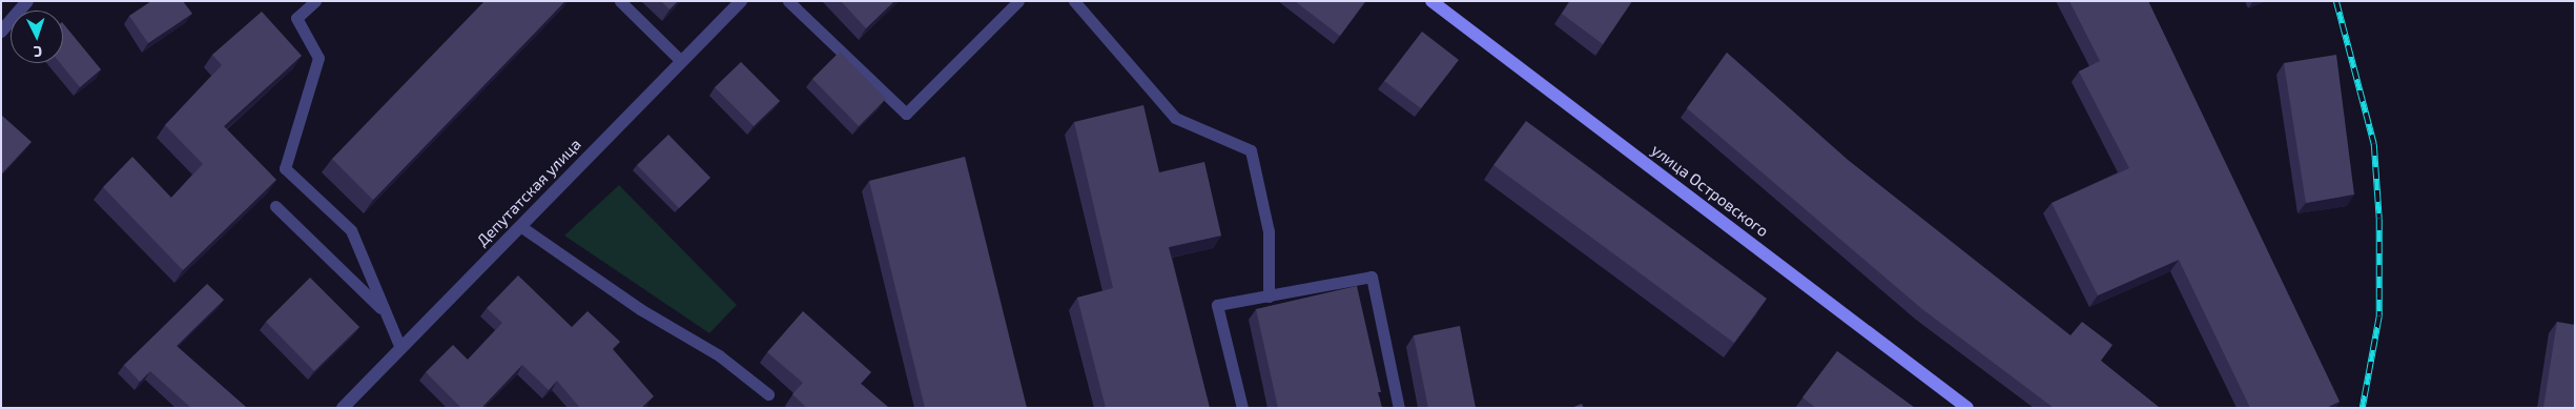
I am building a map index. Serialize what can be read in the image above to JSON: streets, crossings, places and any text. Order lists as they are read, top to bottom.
{
  "streets": {
    "main road": ["улица Островского"],
    "street": ["Депутатская улица"]
  },
  "north": "bottom"
}
